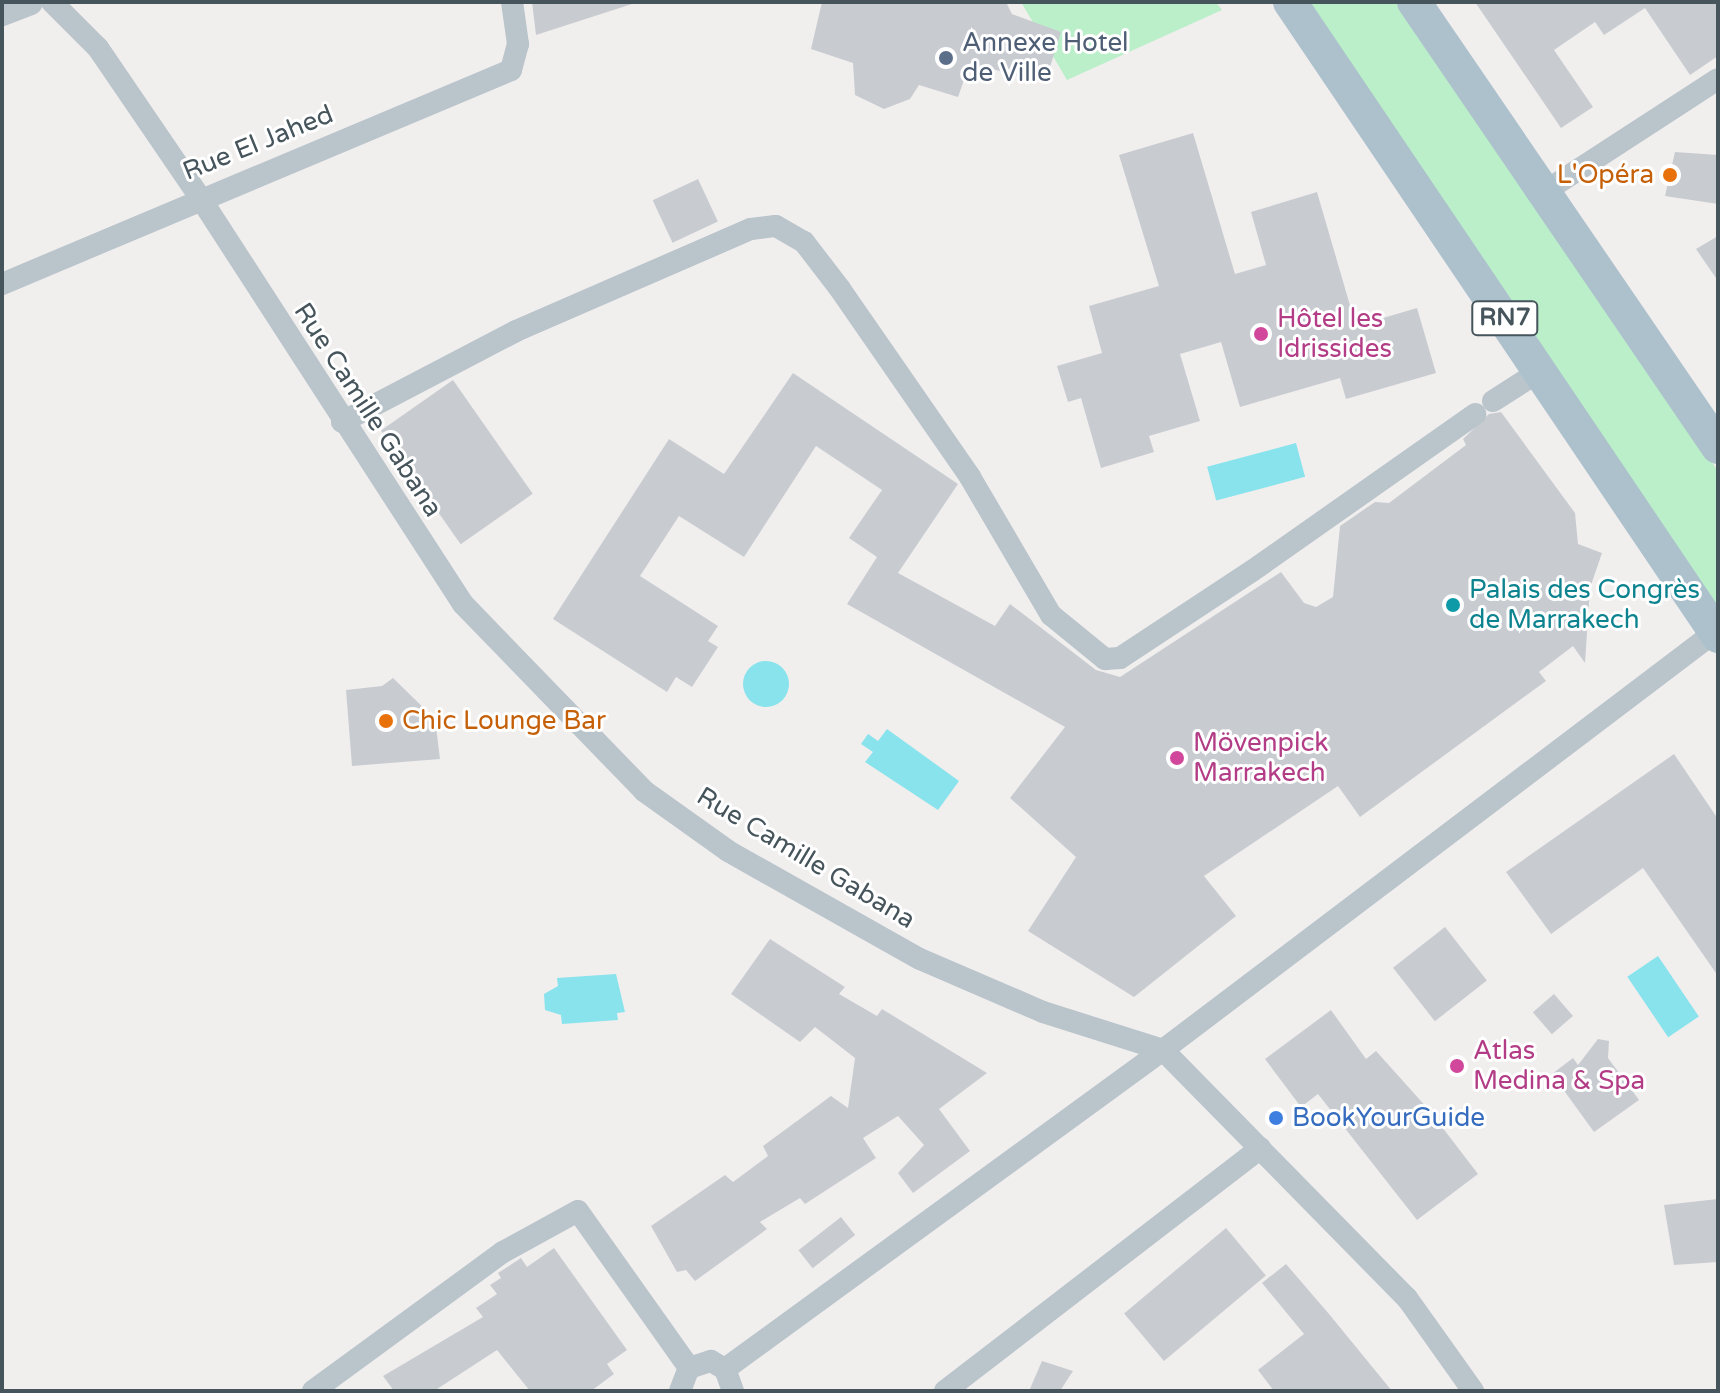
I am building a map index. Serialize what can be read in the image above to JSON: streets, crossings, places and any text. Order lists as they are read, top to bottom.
{
  "streets": {
    "main road": ["RN7"],
    "street": ["Rue El Jahed", "Rue Camille Gabana"]
  },
  "crossings": [
    ["Rue El Jahed", "Rue Camille Gabana"]
  ],
  "places": [
    "Annexe Hotel de Ville",
    "L'Opéra",
    "Hôtel les Idrissides",
    "Palais des Congrès de Marrakech",
    "Chic Lounge Bar",
    "Mövenpick Marrakech",
    "Atlas Medina & Spa",
    "BookYourGuide"
  ]
}
